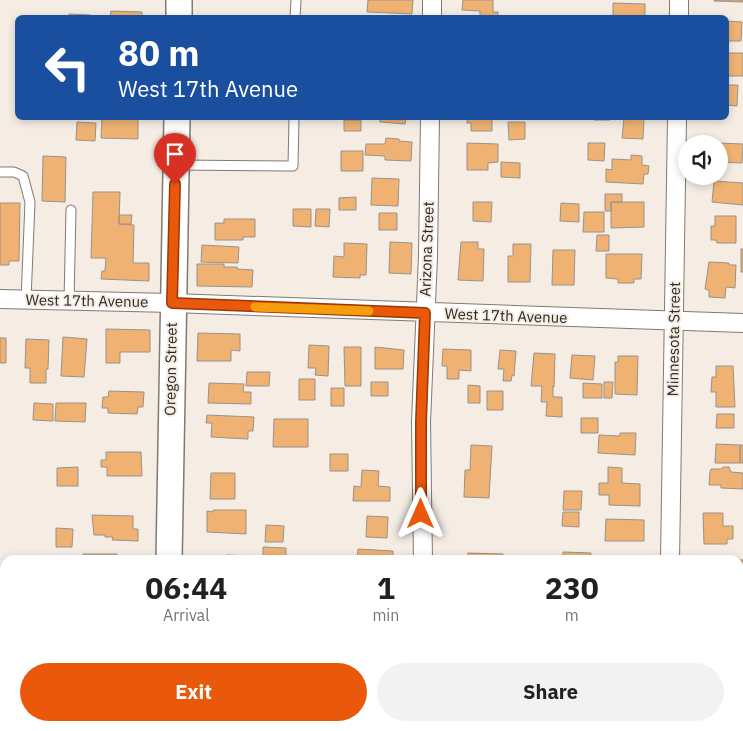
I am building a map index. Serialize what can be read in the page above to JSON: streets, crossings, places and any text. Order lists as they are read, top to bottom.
{
  "streets": {
    "main road": ["Oregon Street"],
    "street": ["Arizona Street", "West 17th Avenue", "Minnesota Street"]
  },
  "crossings": [
    ["Arizona Street", "West 17th Avenue"],
    ["West 17th Avenue", "Minnesota Street"],
    ["West 17th Avenue", "Oregon Street"]
  ],
  "page": {
    "turn": ["80 m", "West 17th Avenue"],
    "eta": [
      "06:44",
      "Arrival",
      "1",
      "min",
      "230",
      "m"
    ],
    "buttons": ["Exit", "Share"]
  }
}
